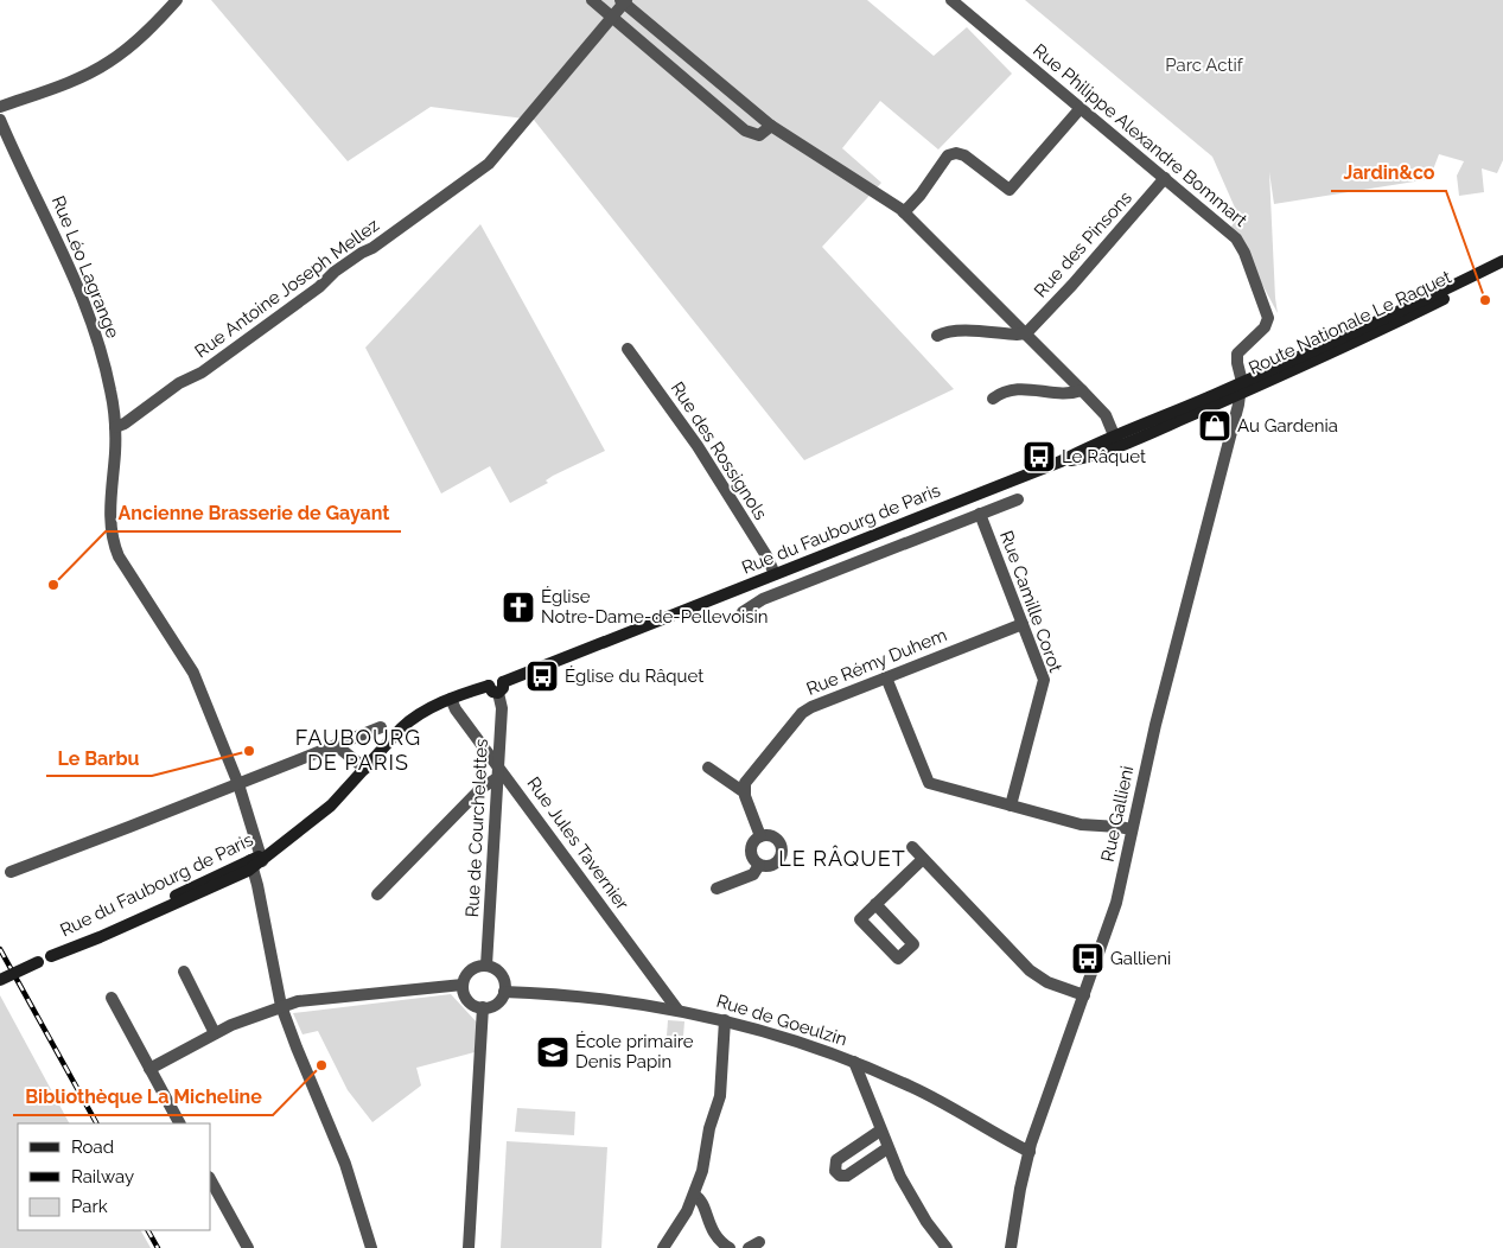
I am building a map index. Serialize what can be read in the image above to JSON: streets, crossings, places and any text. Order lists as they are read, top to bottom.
{
  "streets": {
    "main road": ["Route Nationale Le Raquet", "Rue du Faubourg de Paris"],
    "street": [
      "Rue Philippe Alexandre Bommart",
      "Rue des Pinsons",
      "Rue Léo Lagrange",
      "Rue Antoine Joseph Mellez",
      "Rue des Rossignols",
      "Rue Camille Corot",
      "Rue Rémy Duhem",
      "Rue Gallieni",
      "Rue de Courchelettes",
      "Rue Jules Tavernier",
      "Rue de Goeulzin"
    ]
  },
  "crossings": [
    ["Rue Philippe Alexandre Bommart", "Rue des Pinsons"],
    ["Rue Philippe Alexandre Bommart", "Route Nationale Le Raquet"],
    ["Rue Philippe Alexandre Bommart", "Rue du Faubourg de Paris"],
    ["Rue Philippe Alexandre Bommart", "Rue Gallieni"],
    ["Rue Léo Lagrange", "Rue Antoine Joseph Mellez"],
    ["Rue Léo Lagrange", "Rue du Faubourg de Paris"],
    ["Route Nationale Le Raquet", "Rue du Faubourg de Paris"],
    ["Route Nationale Le Raquet", "Rue Gallieni"],
    ["Rue des Rossignols", "Rue du Faubourg de Paris"],
    ["Rue du Faubourg de Paris", "Rue Camille Corot"],
    ["Rue du Faubourg de Paris", "Rue Gallieni"],
    ["Rue du Faubourg de Paris", "Rue de Courchelettes"],
    ["Rue du Faubourg de Paris", "Rue Jules Tavernier"],
    ["Rue Camille Corot", "Rue Rémy Duhem"],
    ["Rue Gallieni", "Rue de Goeulzin"],
    ["Rue de Courchelettes", "Rue Jules Tavernier"],
    ["Rue de Courchelettes", "Rue de Goeulzin"],
    ["Rue Jules Tavernier", "Rue de Goeulzin"]
  ],
  "districts": ["FAUBOURG DE PARIS", "LE RÂQUET"],
  "parks": ["Parc Actif"],
  "places": {
    "other": [
      "Jardin&co",
      "Ancienne Brasserie de Gayant",
      "Le Barbu",
      "Bibliothèque La Micheline"
    ],
    "shop": ["Au Gardenia"],
    "bus stop": ["Le Râquet", "Église du Râquet", "Gallieni"],
    "church": ["Église Notre-Dame-de-Pellevoisin"],
    "school or university": ["École primaire Denis Papin"]
  },
  "legend": ["Road", "Railway", "Park"]
}
